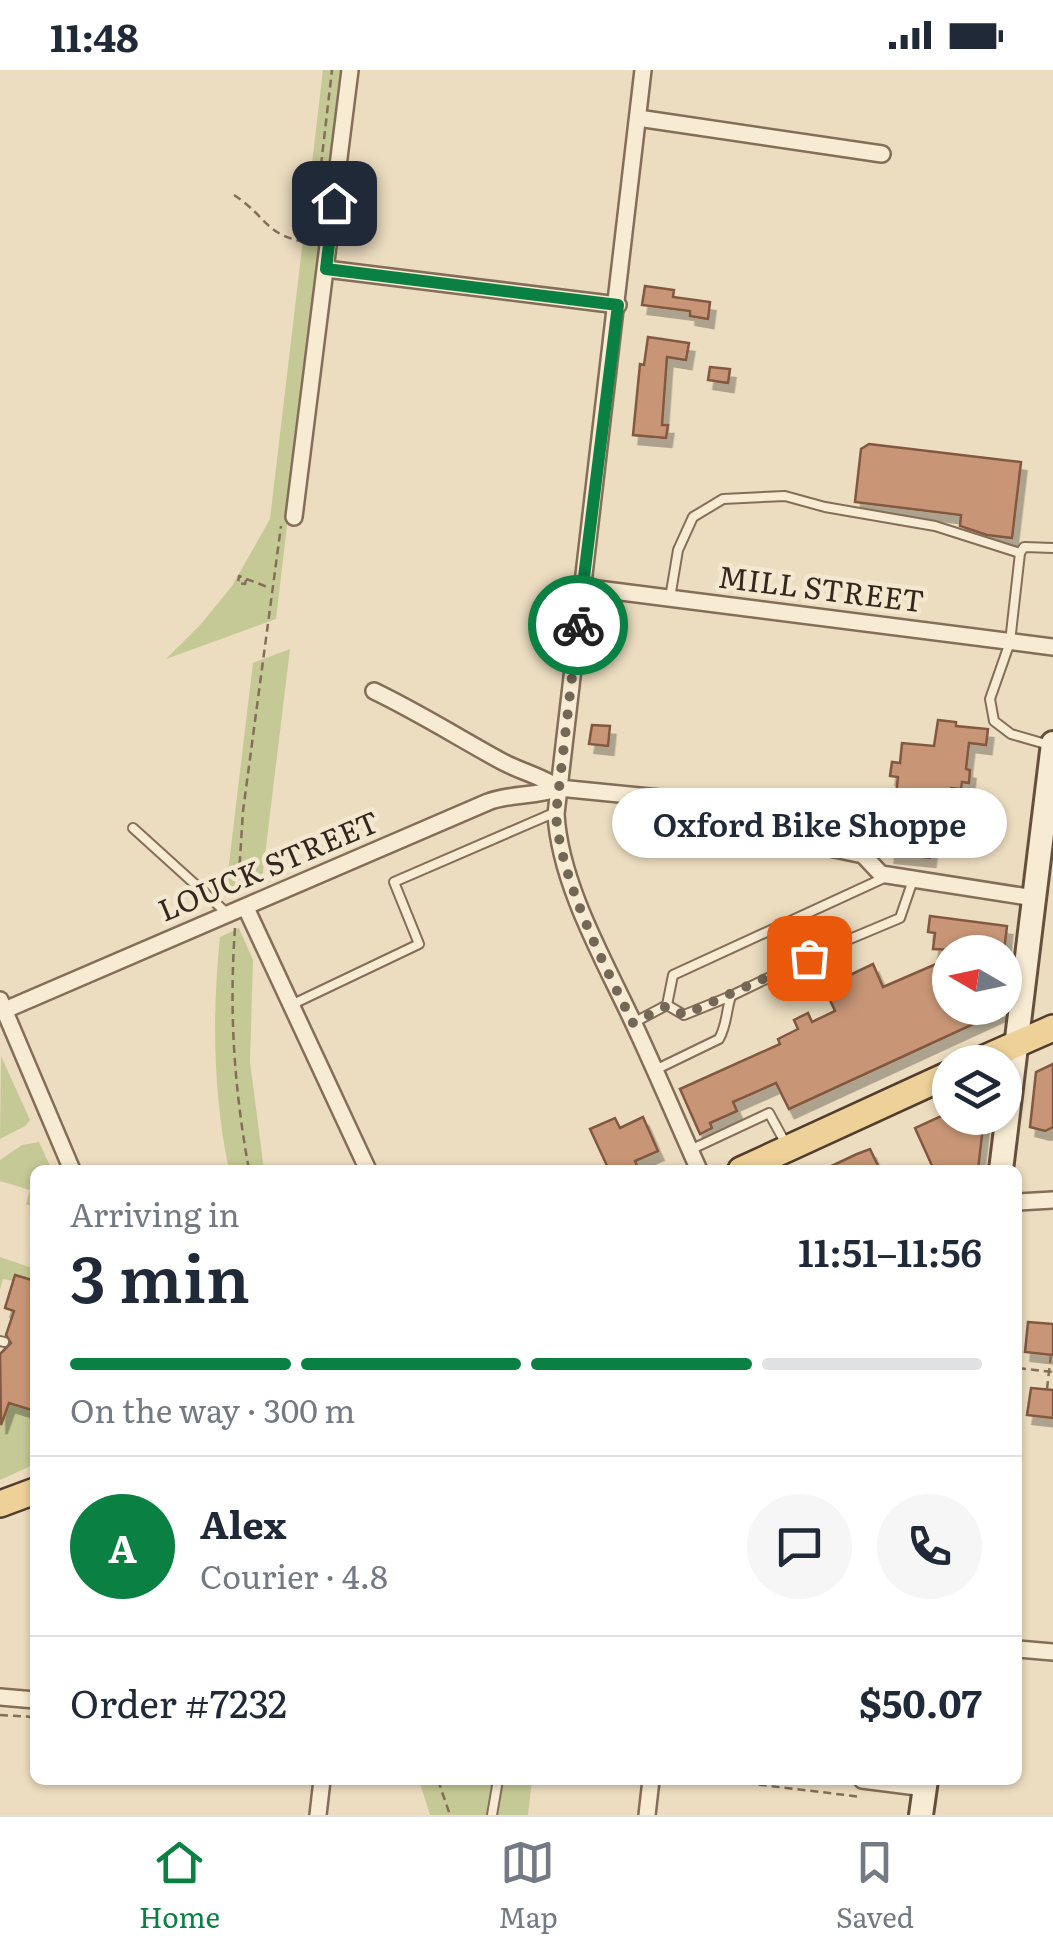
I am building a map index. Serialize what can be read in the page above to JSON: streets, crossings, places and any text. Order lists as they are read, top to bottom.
{
  "streets": {
    "street": ["MILL STREET", "LOUCK STREET"]
  },
  "places": ["Oxford Bike Shoppe"],
  "north": "left",
  "page": {
    "status": "11:48",
    "bubble": "Oxford Bike Shoppe",
    "heading": ["3 min", "Arriving in", "11:51–11:56"],
    "panel": [
      "Alex",
      "Courier · 4.8",
      "Order #7232",
      "$50.07"
    ],
    "bar": "On the way · 300 m",
    "round": "A",
    "tabs": ["Home", "Map", "Saved"]
  }
}
